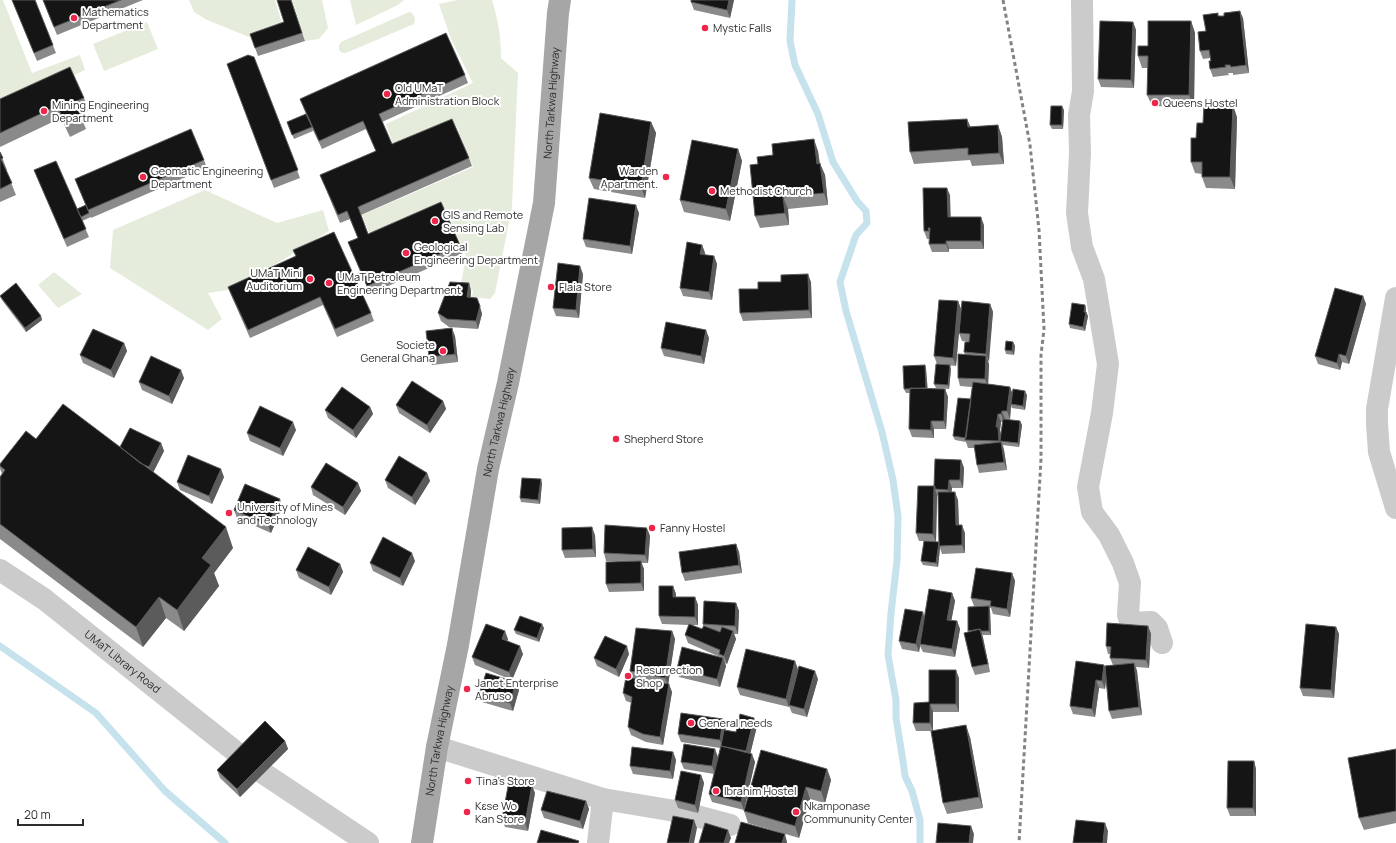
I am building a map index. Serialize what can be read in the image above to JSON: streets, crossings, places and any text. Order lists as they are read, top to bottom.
{
  "streets": {
    "main road": ["North Tarkwa Highway"],
    "street": ["UMaT Library Road"]
  },
  "places": [
    "Mathematics Department",
    "Mystic Falls",
    "Old UMaT Administration Block",
    "Queens Hostel",
    "Mining Engineering Department",
    "Geomatic Engineering Department",
    "Warden Apartment.",
    "Methodist Church",
    "GIS and Remote Sensing Lab",
    "Geological Engineering Department",
    "UMaT Mini Auditorium",
    "UMaT Petroleum Engineering Department",
    "Flaia Store",
    "Societe General Ghana",
    "Shepherd Store",
    "University of Mines and Technology",
    "Fanny Hostel",
    "Resurrection Shop",
    "Janet Enterprise Abruso",
    "General needs",
    "Tina's Store",
    "Ibrahim Hostel",
    "Kɛse Wo Kan Store",
    "Nkamponase Commununity Center"
  ],
  "scale_bar": "20 m"
}
